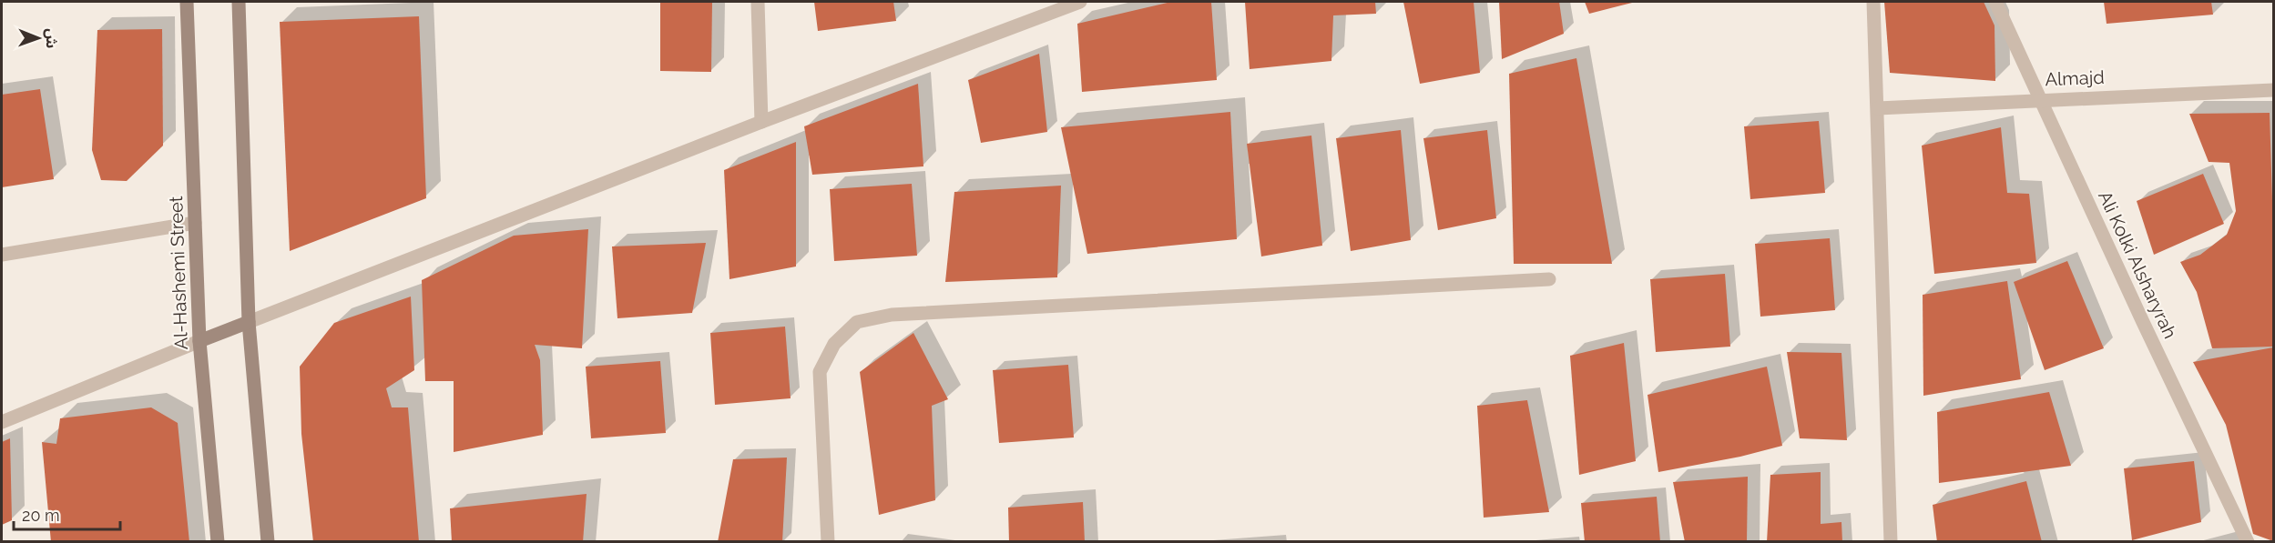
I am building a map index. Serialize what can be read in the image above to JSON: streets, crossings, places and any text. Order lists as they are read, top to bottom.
{
  "streets": {
    "main road": ["Al-Hashemi Street"],
    "street": ["Almajd", "Ali Kolki Alsharyrah"]
  },
  "crossings": [
    ["Almajd", "Ali Kolki Alsharyrah"]
  ],
  "scale_bar": "20 m",
  "north": "right"
}
